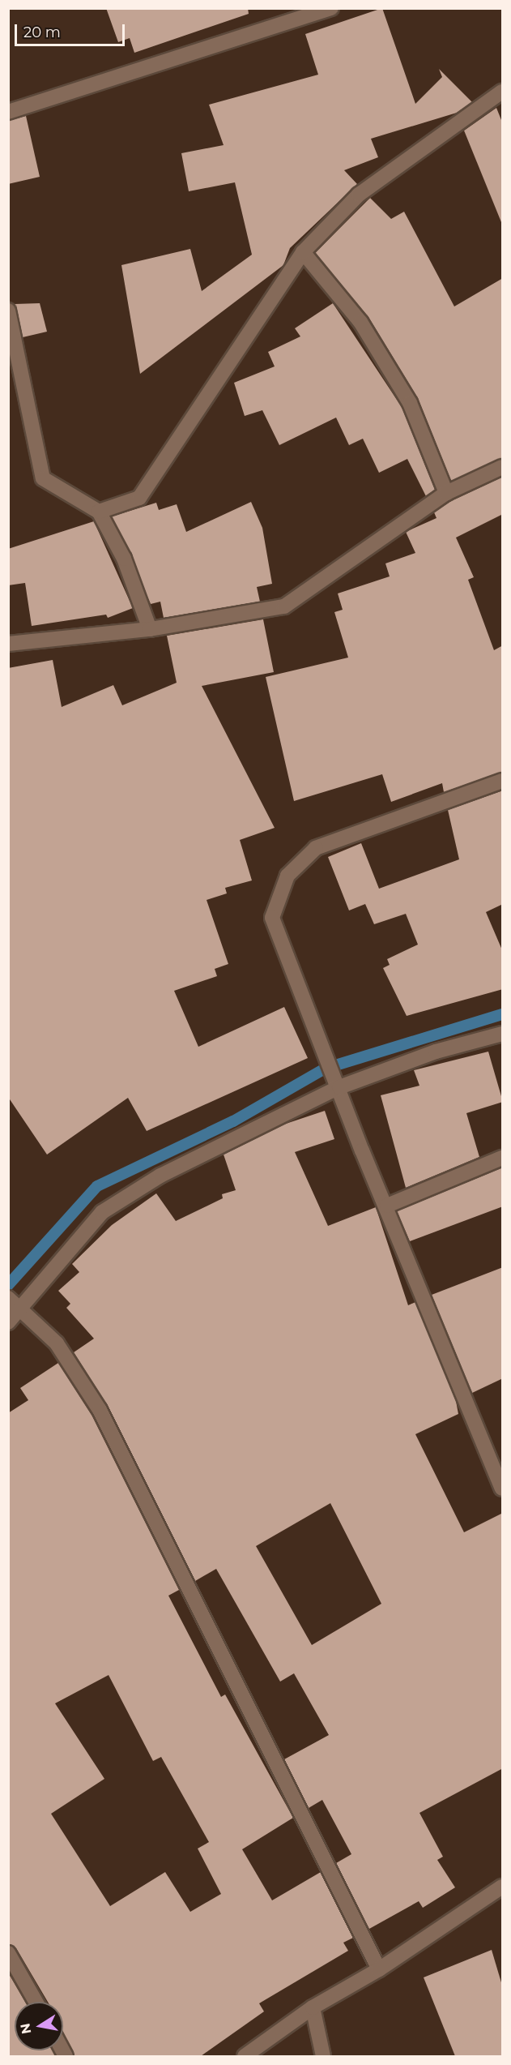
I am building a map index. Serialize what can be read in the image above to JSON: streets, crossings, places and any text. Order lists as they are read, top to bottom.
{
  "scale_bar": "20 m",
  "north": "left"
}
